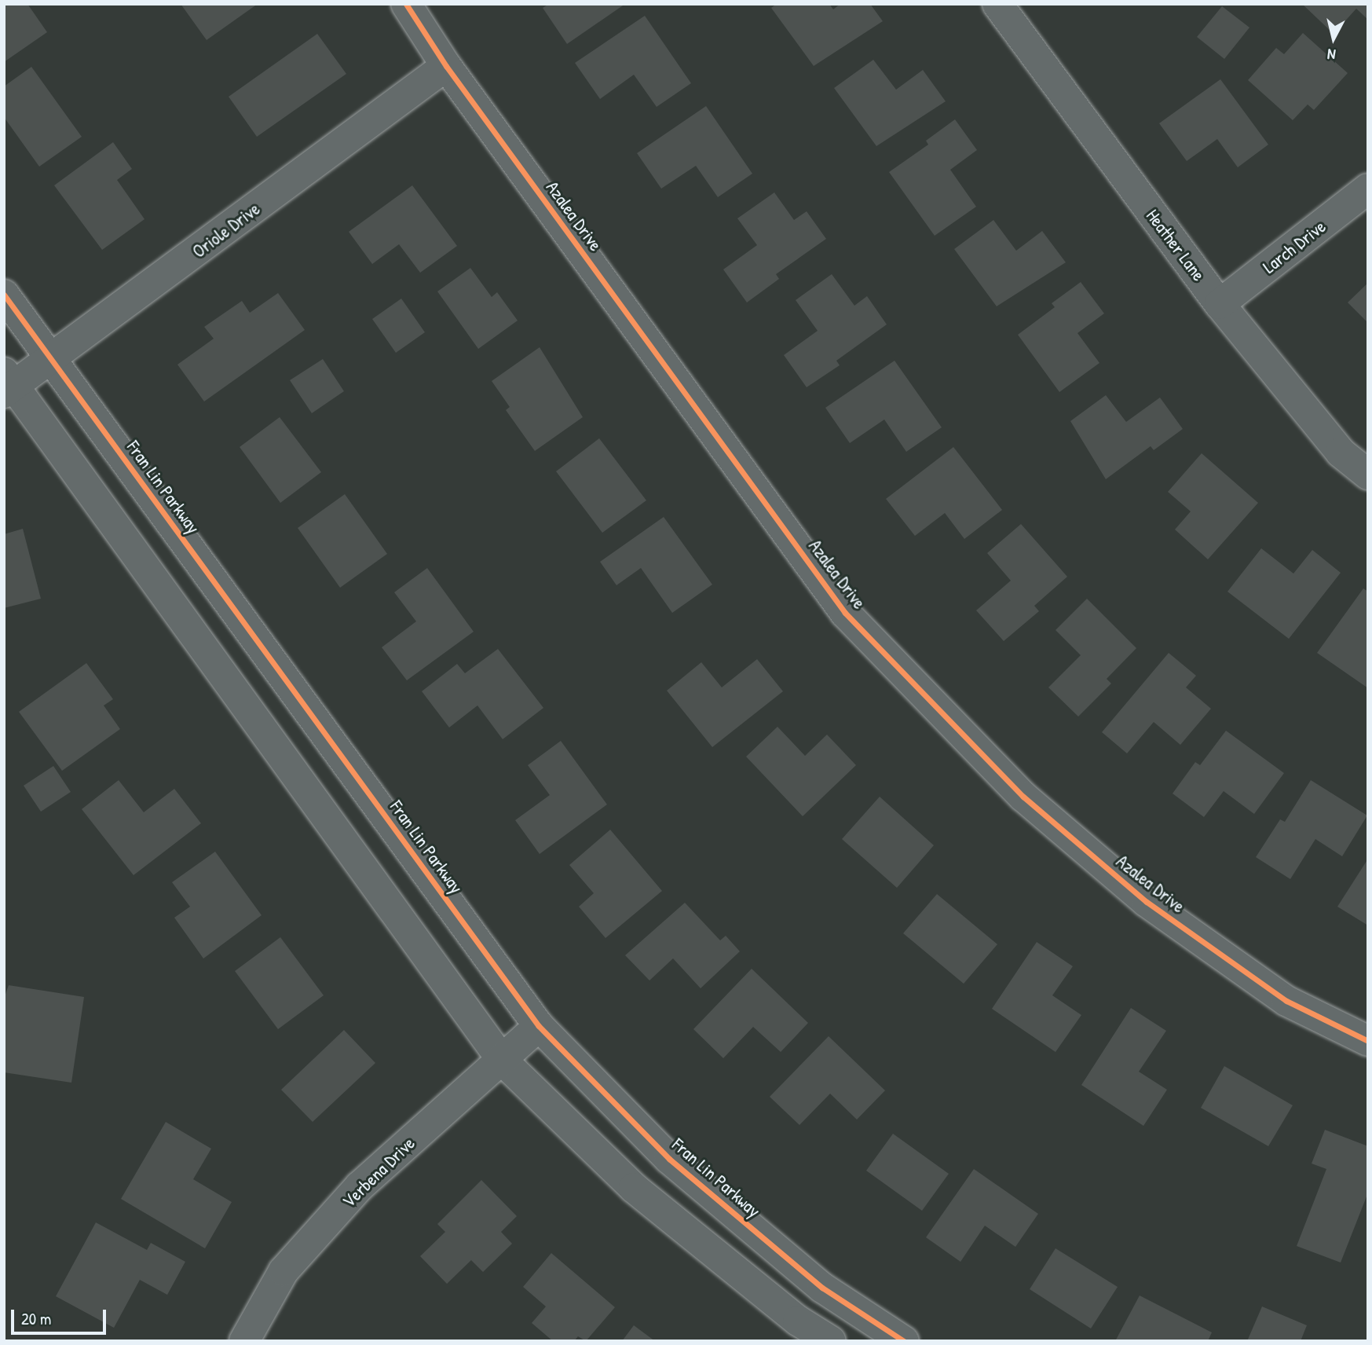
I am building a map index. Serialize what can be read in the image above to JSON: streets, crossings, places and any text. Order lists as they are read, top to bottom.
{
  "streets": {
    "street": [
      "Azalea Drive",
      "Oriole Drive",
      "Heather Lane",
      "Larch Drive",
      "Fran Lin Parkway",
      "Verbena Drive"
    ]
  },
  "crossings": [
    ["Azalea Drive", "Oriole Drive"],
    ["Oriole Drive", "Fran Lin Parkway"],
    ["Heather Lane", "Larch Drive"],
    ["Fran Lin Parkway", "Verbena Drive"]
  ],
  "scale_bar": "20 m",
  "north": "bottom"
}
